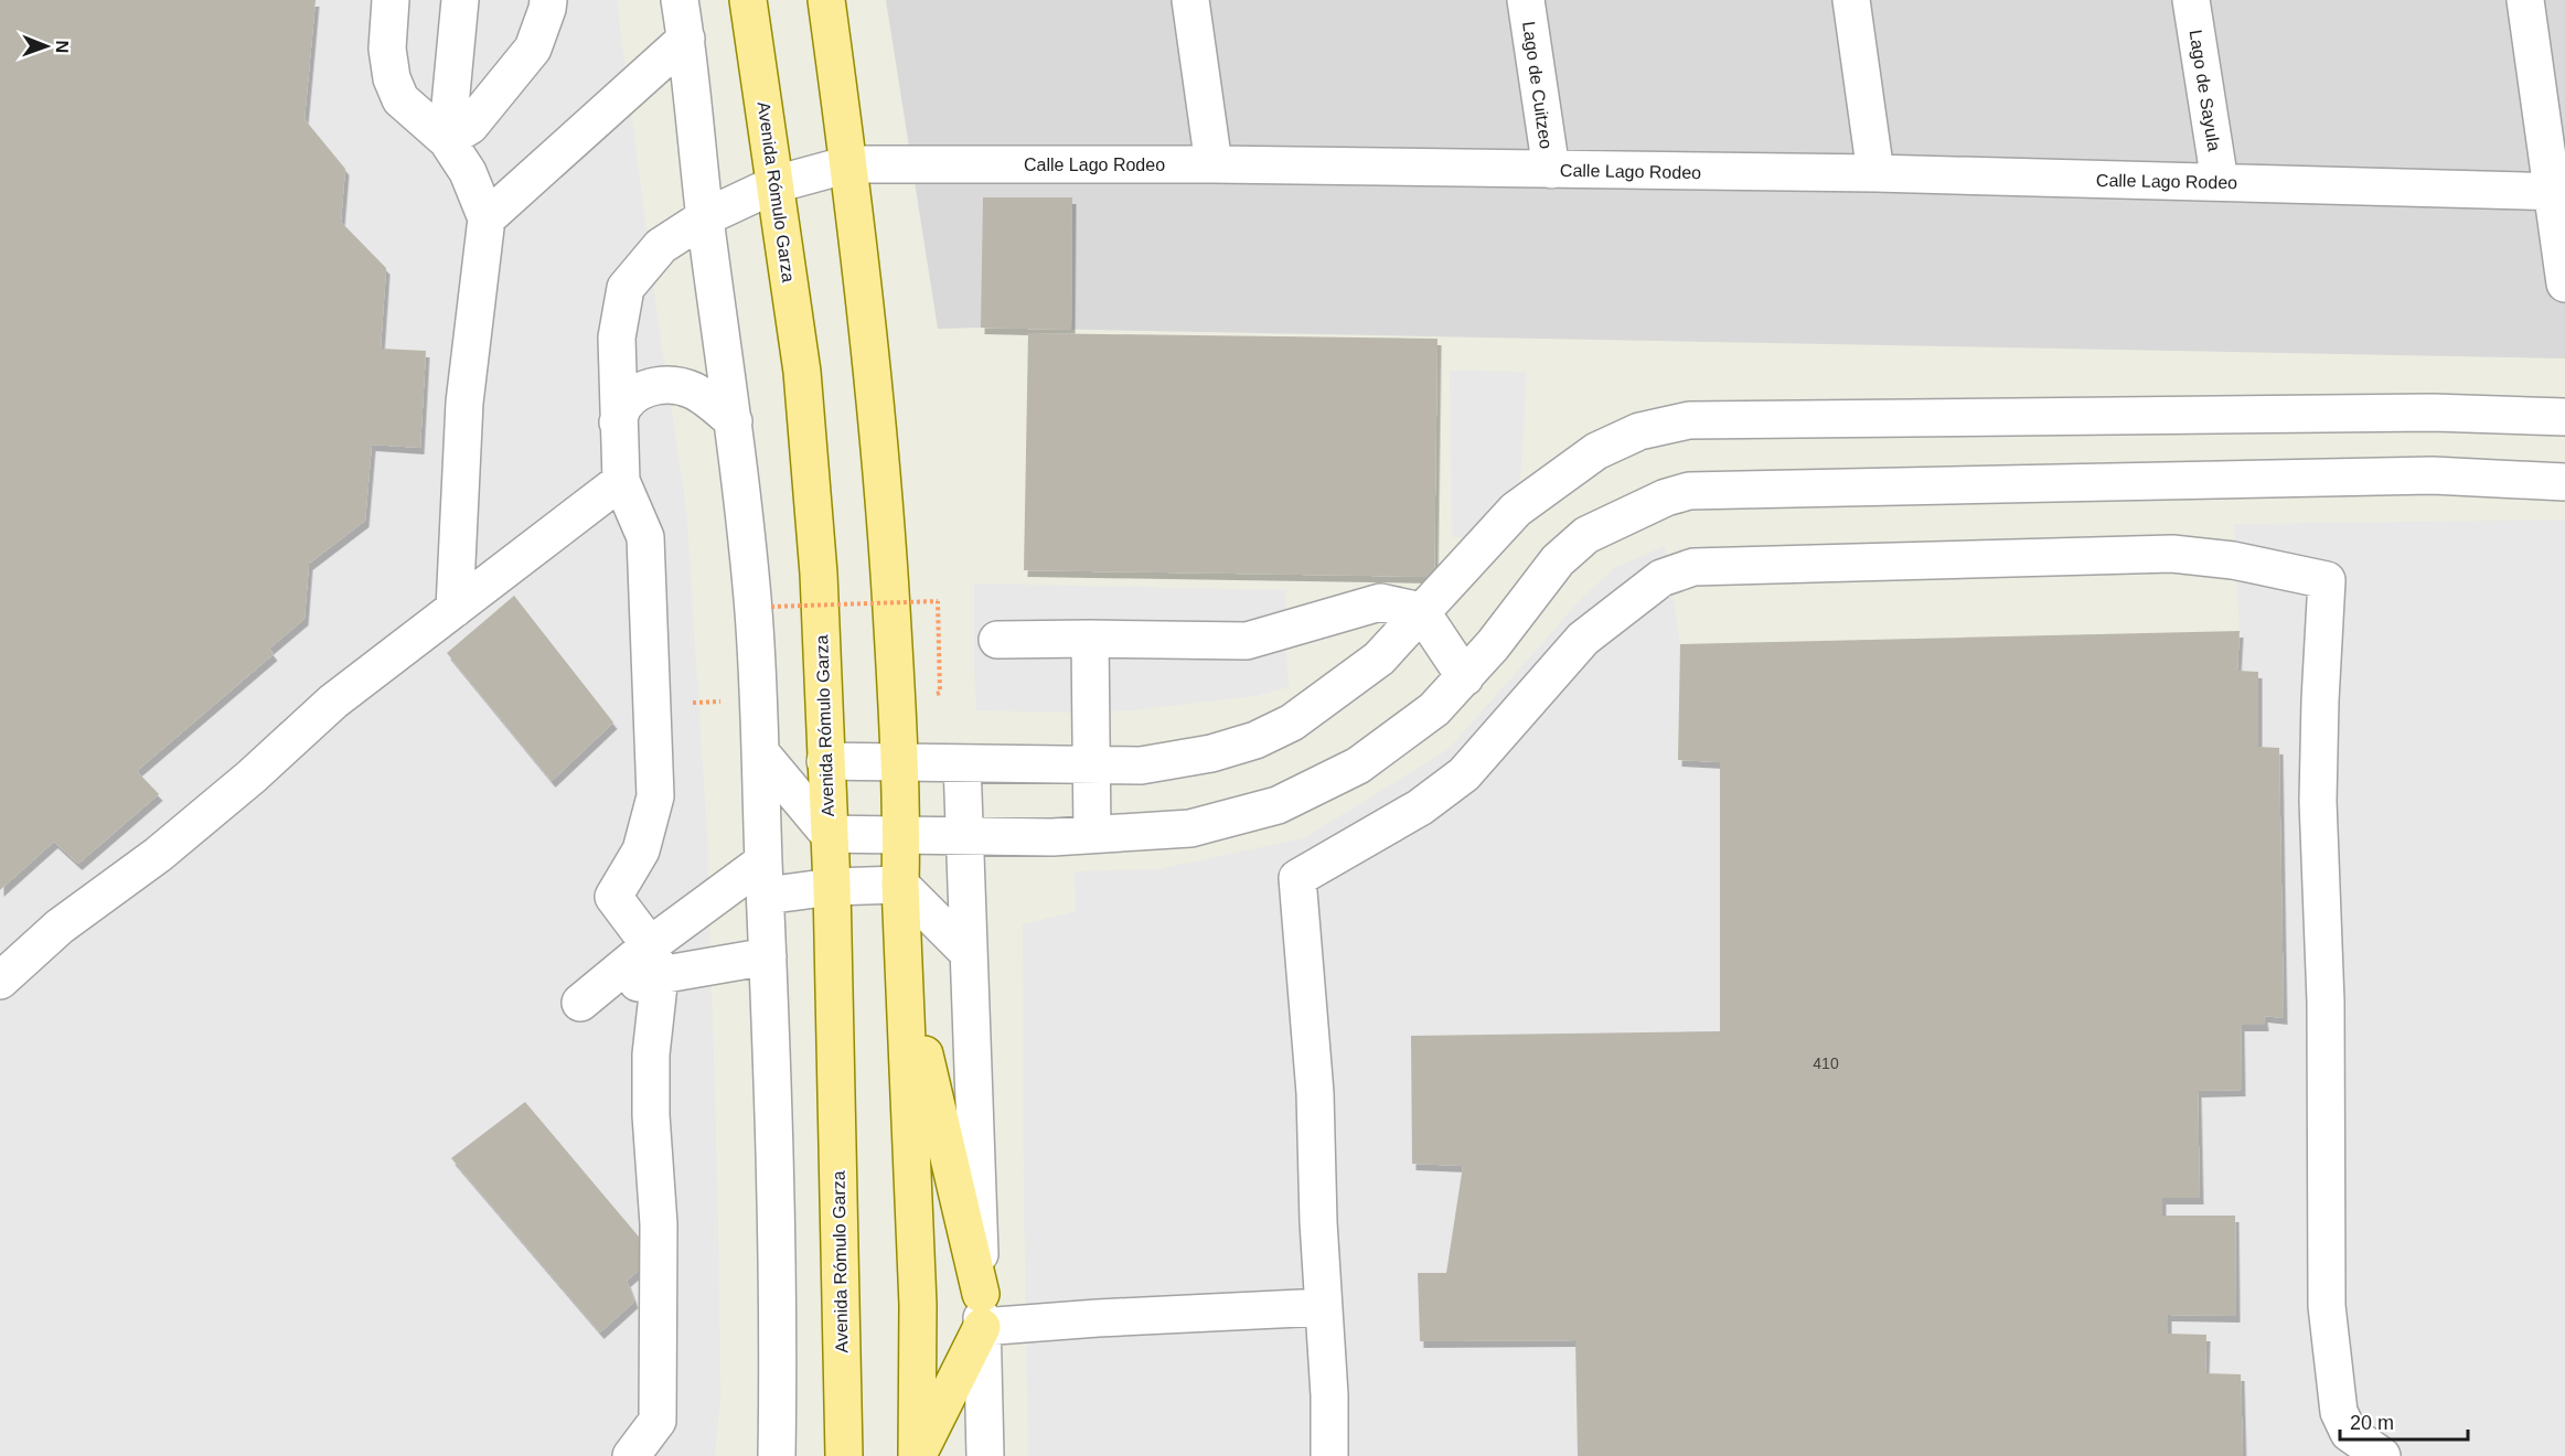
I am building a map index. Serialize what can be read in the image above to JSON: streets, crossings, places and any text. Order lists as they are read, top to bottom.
{
  "streets": {
    "main road": ["Avenida Rómulo Garza"],
    "street": ["Lago de Cuitzeo", "Lago de Sayula", "Calle Lago Rodeo"]
  },
  "crossings": [
    ["Lago de Cuitzeo", "Calle Lago Rodeo"],
    ["Lago de Sayula", "Calle Lago Rodeo"],
    ["Calle Lago Rodeo", "Avenida Rómulo Garza"]
  ],
  "house_numbers": ["410"],
  "scale_bar": "20 m",
  "north": "right"
}
